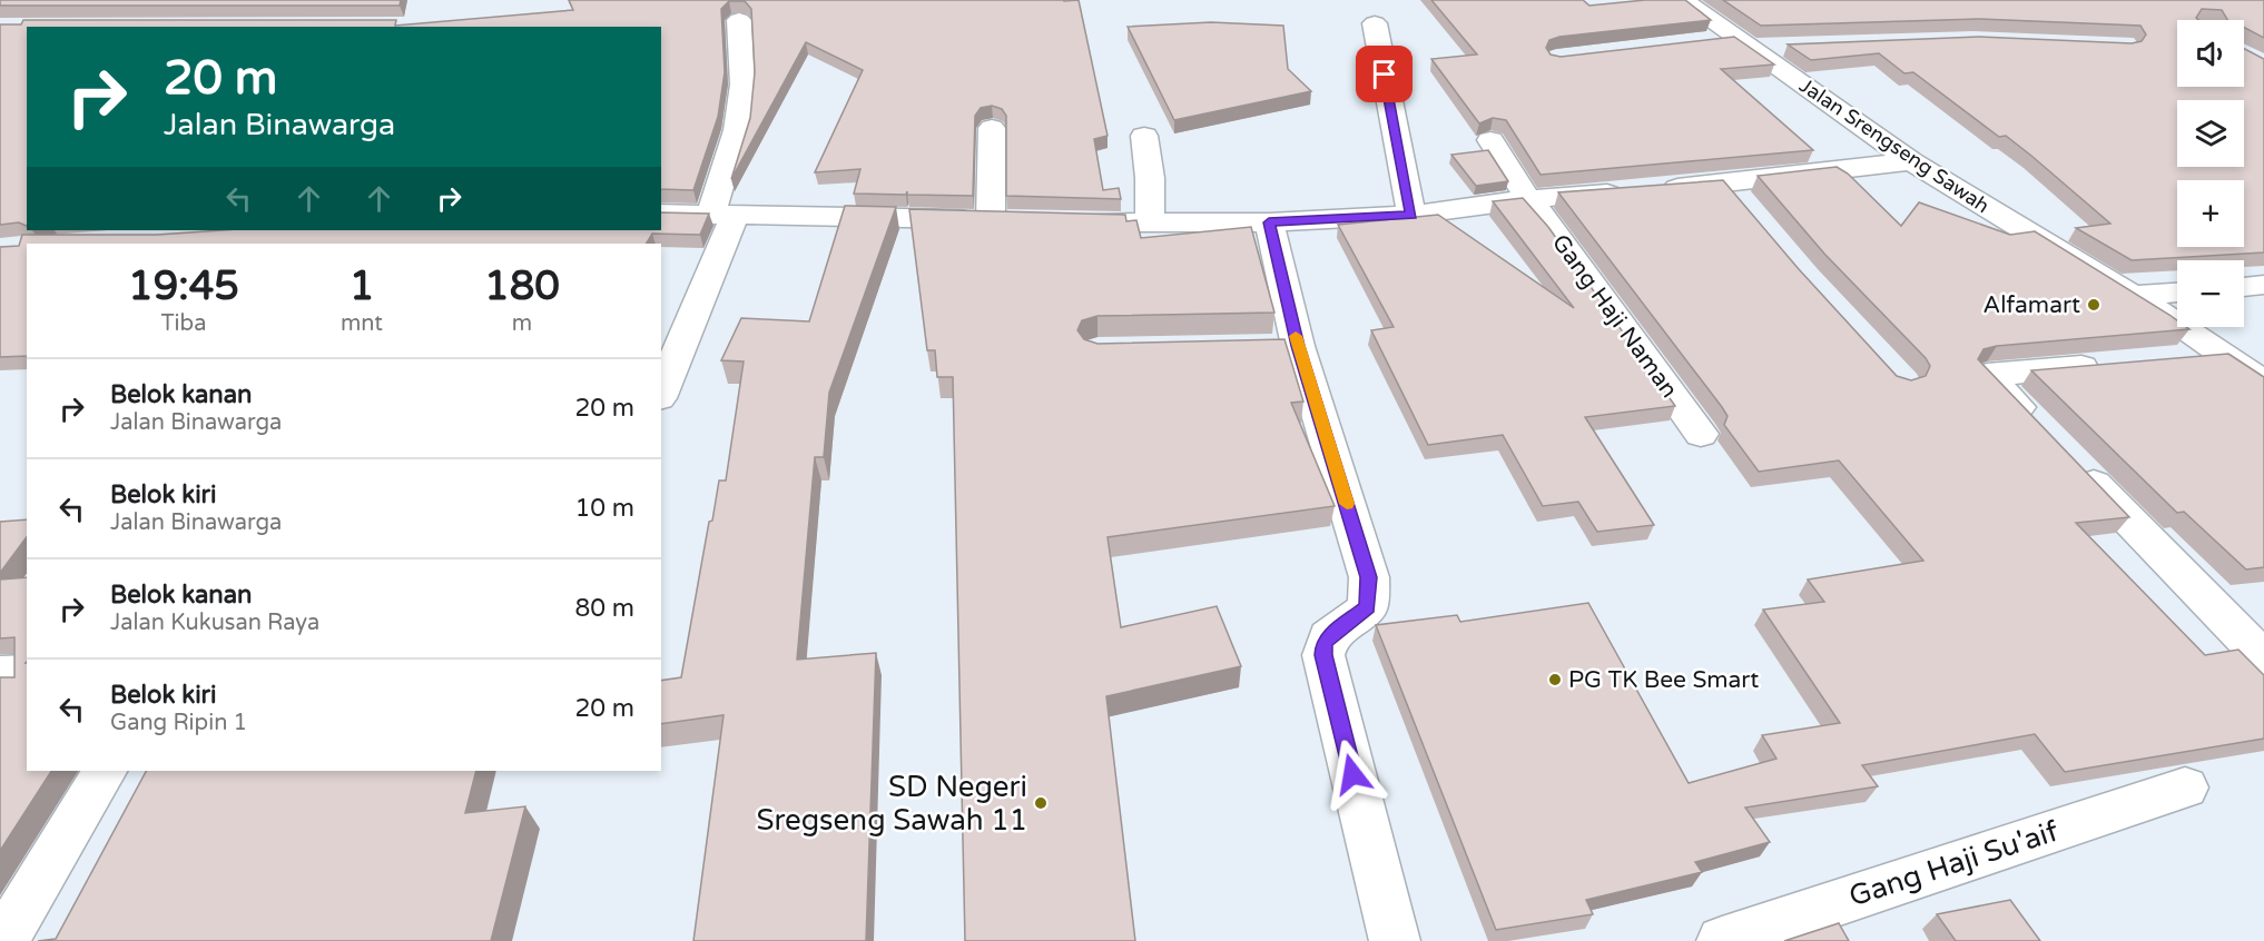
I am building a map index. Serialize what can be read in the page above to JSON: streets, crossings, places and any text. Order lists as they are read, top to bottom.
{
  "streets": {
    "street": ["Jalan Srengseng Sawah", "Gang Haji Naman", "Gang Haji Su'aif"]
  },
  "places": ["Alfamart", "PG TK Bee Smart", "SD Negeri Sregseng Sawah 11"],
  "page": {
    "map_buttons": ["+", "−"],
    "turn": ["20 m", "Jalan Binawarga"],
    "eta": [
      "19:45",
      "Tiba",
      "1",
      "mnt",
      "180",
      "m"
    ],
    "list": [
      {
        "name": "Belok kanan",
        "note": "Jalan Binawarga",
        "value": "20 m"
      },
      {
        "name": "Belok kiri",
        "note": "Jalan Binawarga",
        "value": "10 m"
      },
      {
        "name": "Belok kanan",
        "note": "Jalan Kukusan Raya",
        "value": "80 m"
      },
      {
        "name": "Belok kiri",
        "note": "Gang Ripin 1",
        "value": "20 m"
      }
    ]
  }
}
